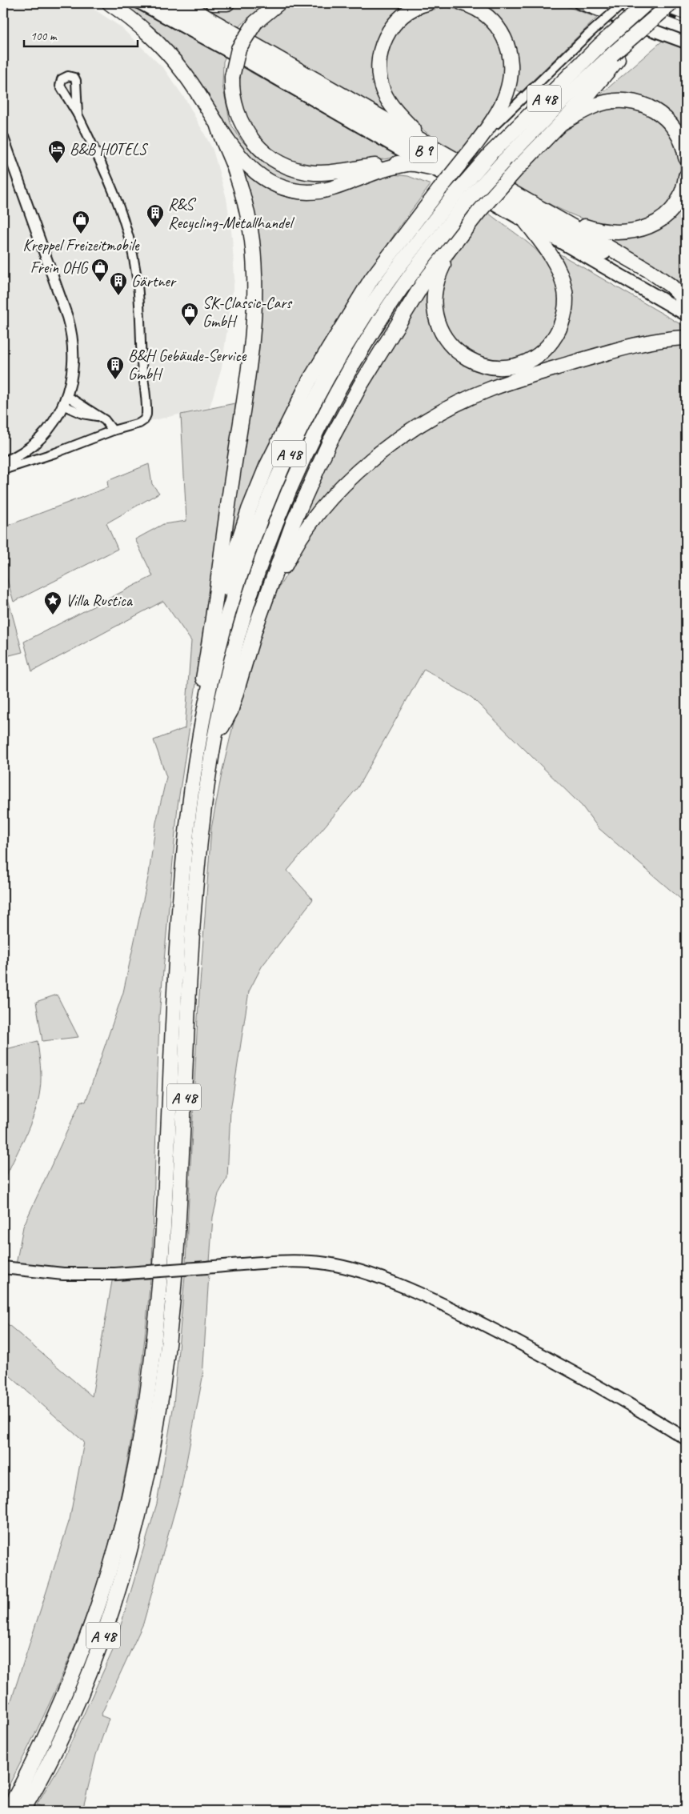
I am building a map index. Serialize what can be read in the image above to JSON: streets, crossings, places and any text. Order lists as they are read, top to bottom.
{
  "streets": {
    "highway": ["A 48", "B 9"]
  },
  "places": {
    "hotel": ["B&B HOTELS"],
    "building": ["R&S Recycling-Metallhandel", "Gärtner", "B&H Gebäude-Service GmbH"],
    "shop": ["Kreppel Freizeitmobile", "Frein OHG", "SK-Classic-Cars GmbH"],
    "place": ["Villa Rustica"]
  },
  "scale_bar": "100 m"
}
